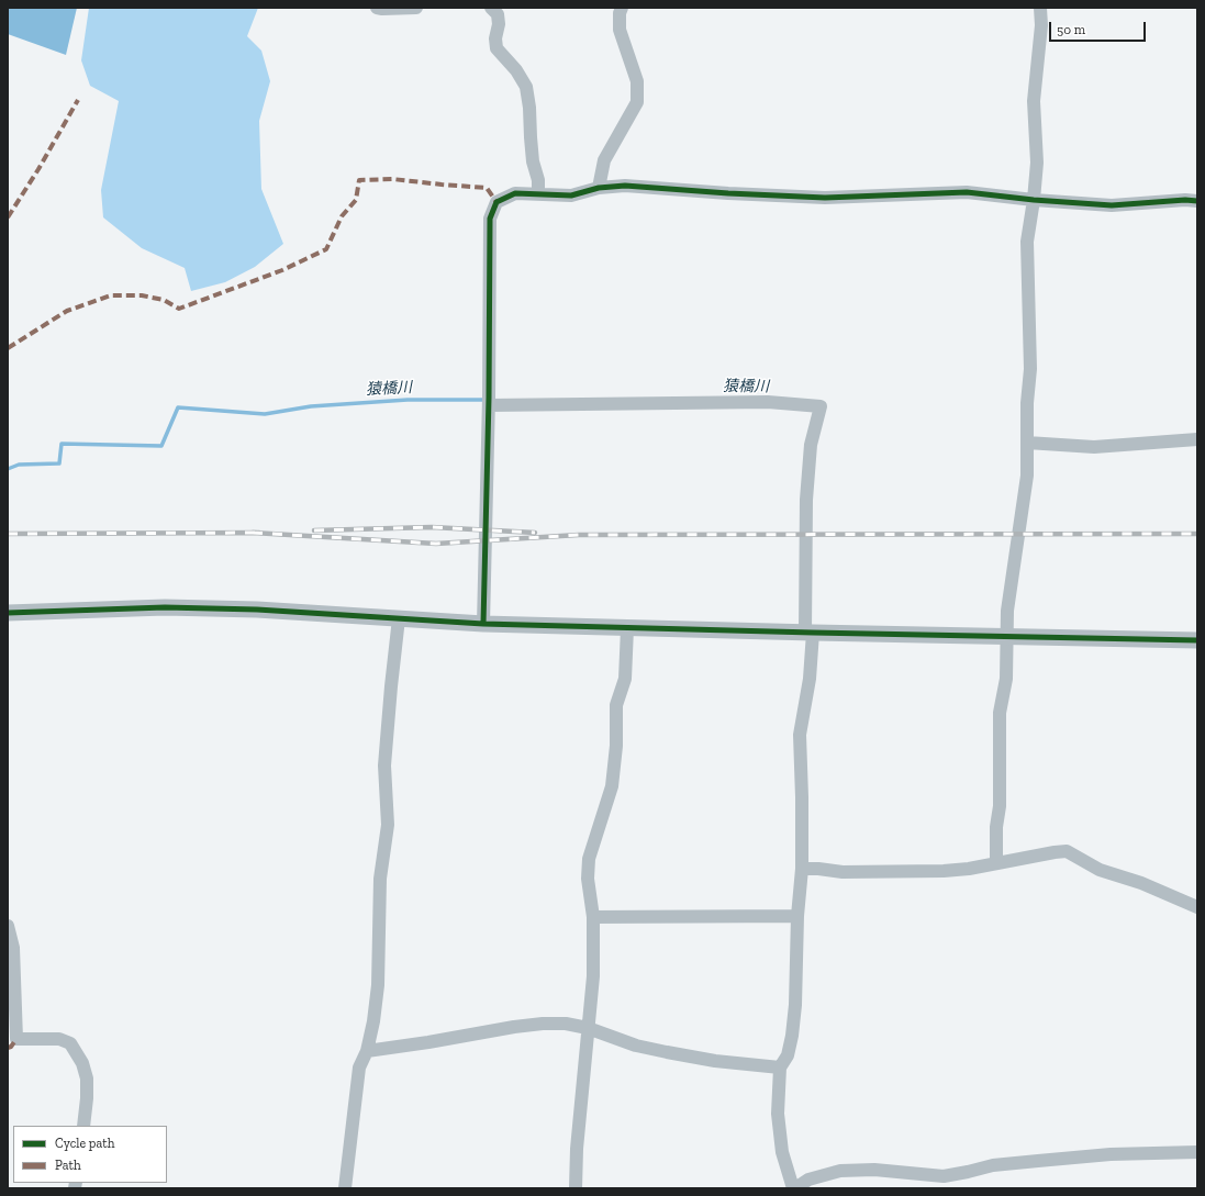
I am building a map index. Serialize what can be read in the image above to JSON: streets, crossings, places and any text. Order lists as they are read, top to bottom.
{
  "water": ["猿橋川"],
  "legend": ["Cycle path", "Path"],
  "scale_bar": "50 m"
}
